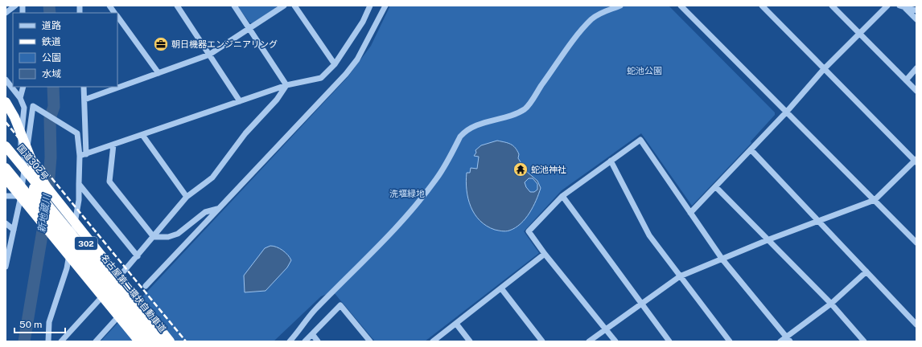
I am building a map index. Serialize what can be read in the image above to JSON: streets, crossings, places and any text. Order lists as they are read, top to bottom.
{
  "streets": {
    "highway": ["国道302号", "302", "名古屋第二環状自動車道"]
  },
  "water": ["新地蔵川"],
  "parks": ["蛇池公園", "洗堰緑地"],
  "places": {
    "office": ["朝日機器エンジニアリング"],
    "temple": ["蛇池神社"]
  },
  "legend": [
    "道路",
    "鉄道",
    "公園",
    "水域"
  ],
  "scale_bar": "50 m"
}
